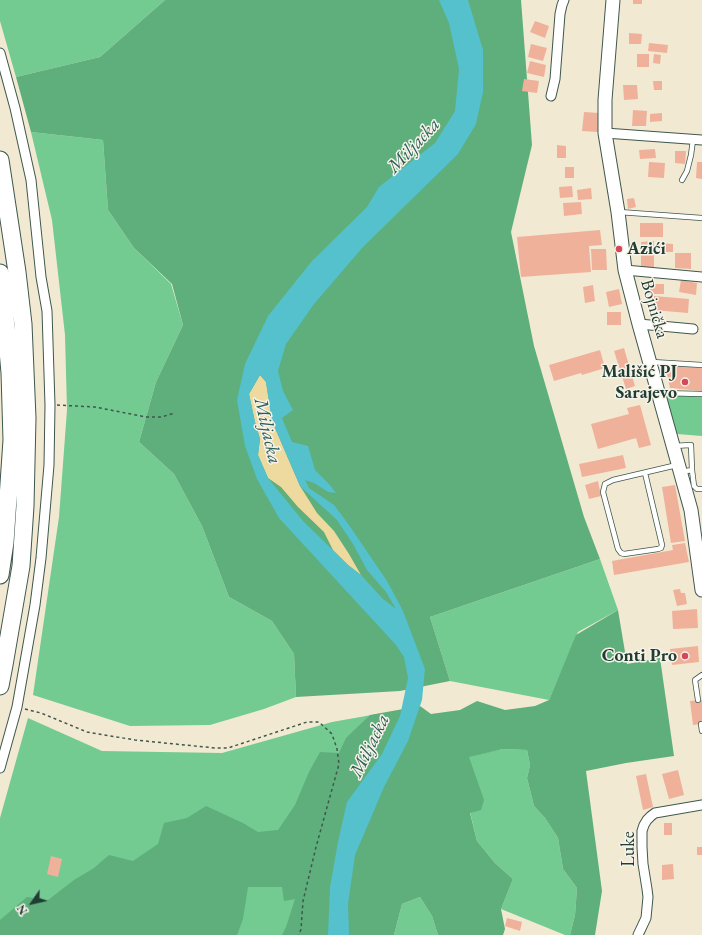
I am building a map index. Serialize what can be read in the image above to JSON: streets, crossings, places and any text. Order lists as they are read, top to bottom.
{
  "streets": {
    "main road": ["Bojnička"],
    "street": ["Luke"]
  },
  "water": ["Miljacka"],
  "places": ["Azići", "Mališić PJ Sarajevo", "Conti Pro"],
  "north": "bottom left"
}
